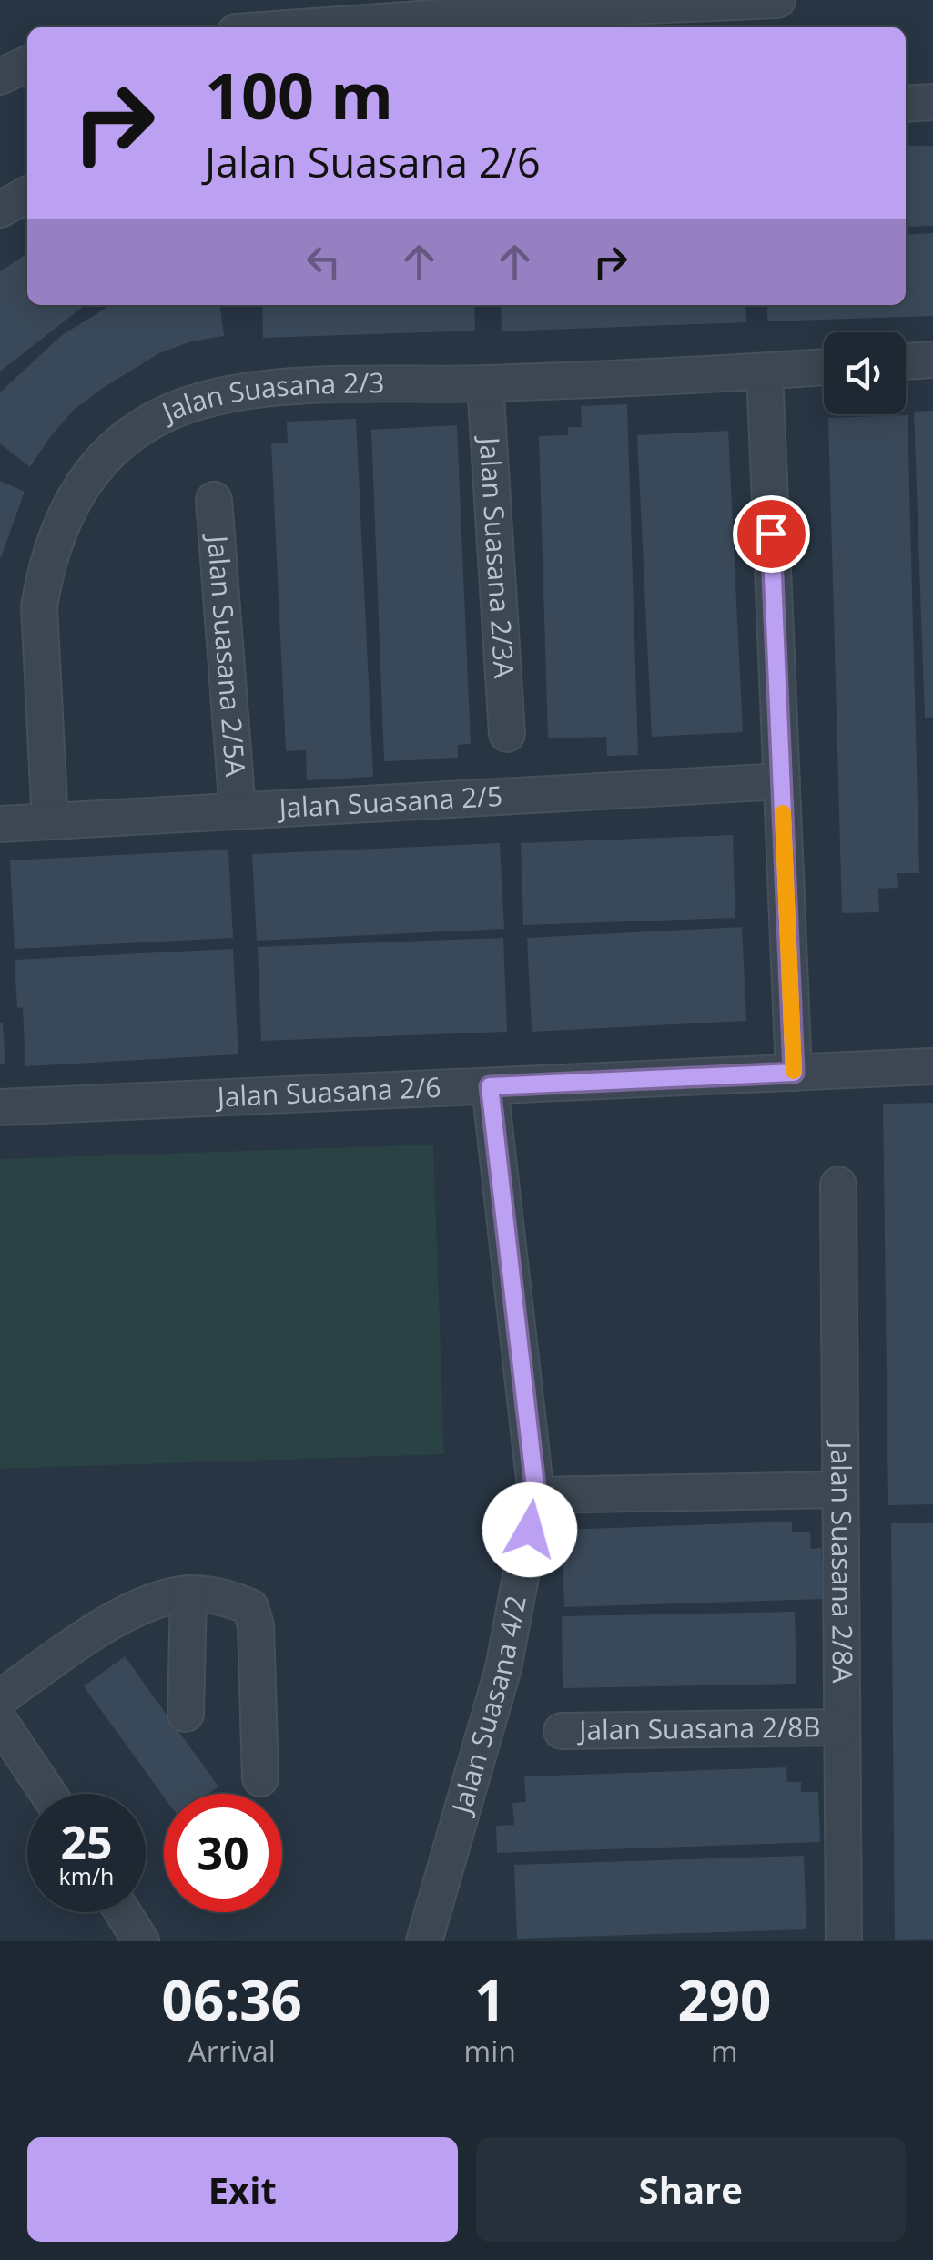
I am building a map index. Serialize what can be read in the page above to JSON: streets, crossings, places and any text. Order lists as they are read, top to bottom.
{
  "streets": {
    "street": [
      "Jalan Suasana 2/3",
      "Jalan Suasana 2/3A",
      "Jalan Suasana 2/5A",
      "Jalan Suasana 2/5",
      "Jalan Suasana 2/6",
      "Jalan Suasana 2/8A",
      "Jalan Suasana 4/2",
      "Jalan Suasana 2/8B"
    ]
  },
  "crossings": [
    ["Jalan Suasana 2/3", "Jalan Suasana 2/3A"],
    ["Jalan Suasana 2/3", "Jalan Suasana 2/5"],
    ["Jalan Suasana 2/5A", "Jalan Suasana 2/5"],
    ["Jalan Suasana 2/6", "Jalan Suasana 4/2"],
    ["Jalan Suasana 2/8A", "Jalan Suasana 2/8B"]
  ],
  "page": {
    "turn": ["100 m", "Jalan Suasana 2/6"],
    "speed": "25 km/h",
    "limit": "30",
    "eta": [
      "06:36",
      "Arrival",
      "1",
      "min",
      "290",
      "m"
    ],
    "buttons": ["Exit", "Share"]
  }
}
